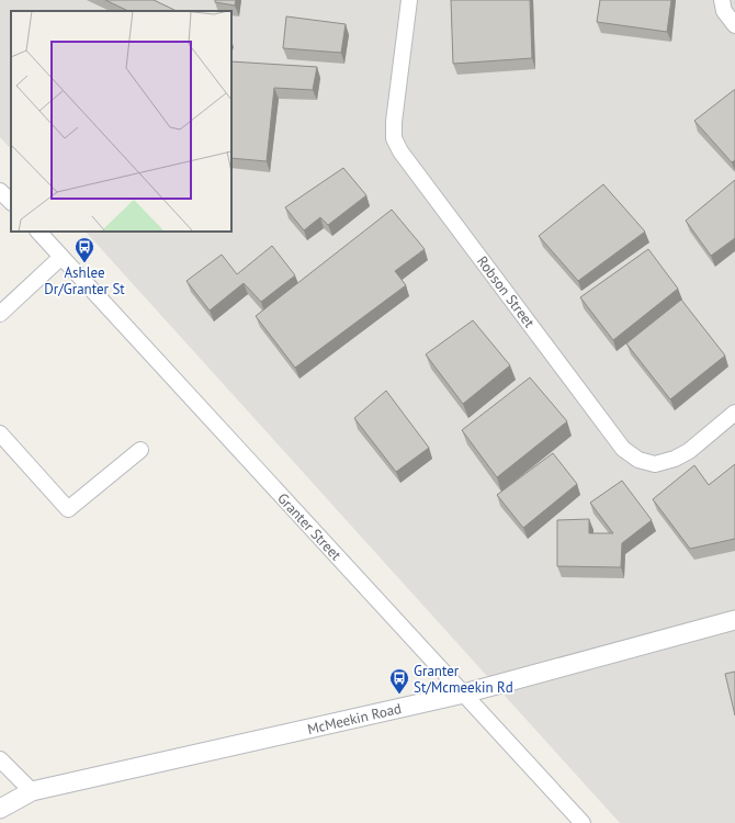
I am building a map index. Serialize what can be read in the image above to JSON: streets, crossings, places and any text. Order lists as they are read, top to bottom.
{
  "streets": {
    "street": ["Robson Street", "Granter Street", "McMeekin Road"]
  },
  "crossings": [
    ["Granter Street", "McMeekin Road"]
  ],
  "places": {
    "bus stop": ["Ashlee Dr/Granter St", "Granter St/Mcmeekin Rd"]
  }
}
